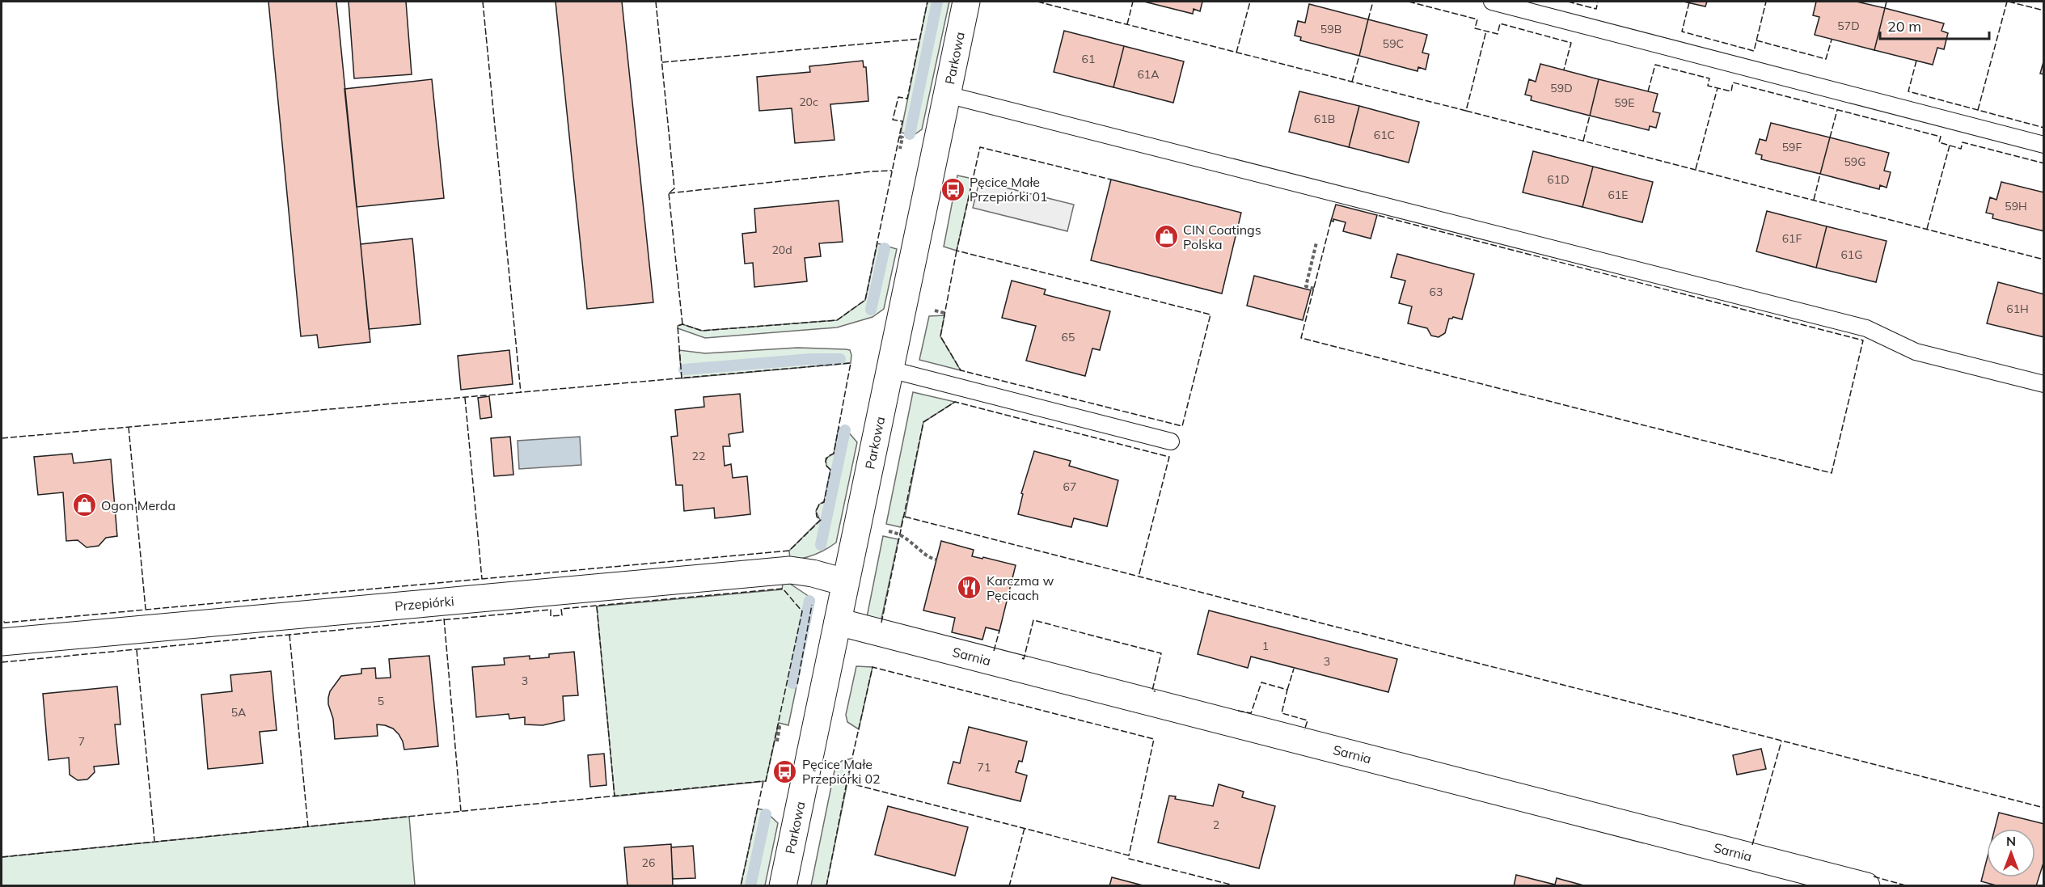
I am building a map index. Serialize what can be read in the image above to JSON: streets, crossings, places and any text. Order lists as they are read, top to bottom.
{
  "streets": {
    "street": ["Parkowa", "Przepiórki", "Sarnia"]
  },
  "crossings": [
    ["Parkowa", "Przepiórki"],
    ["Parkowa", "Sarnia"]
  ],
  "places": {
    "bus stop": ["Pęcice Małe Przepiórki 01", "Pęcice Małe Przepiórki 02"],
    "shop": ["CIN Coatings Polska", "Ogon Merda"],
    "restaurant": ["Karczma w Pęcicach"]
  },
  "house_numbers": [
    "57D",
    "59B",
    "59C",
    "61",
    "61A",
    "59D",
    "20c",
    "59E",
    "61B",
    "61C",
    "59F",
    "59G",
    "61D",
    "61E",
    "59H",
    "61F",
    "20d",
    "61G",
    "63",
    "61H",
    "65",
    "22",
    "67",
    "1",
    "3",
    "3",
    "5",
    "5A",
    "7",
    "71",
    "2",
    "26"
  ],
  "scale_bar": "20 m",
  "north": "top"
}
